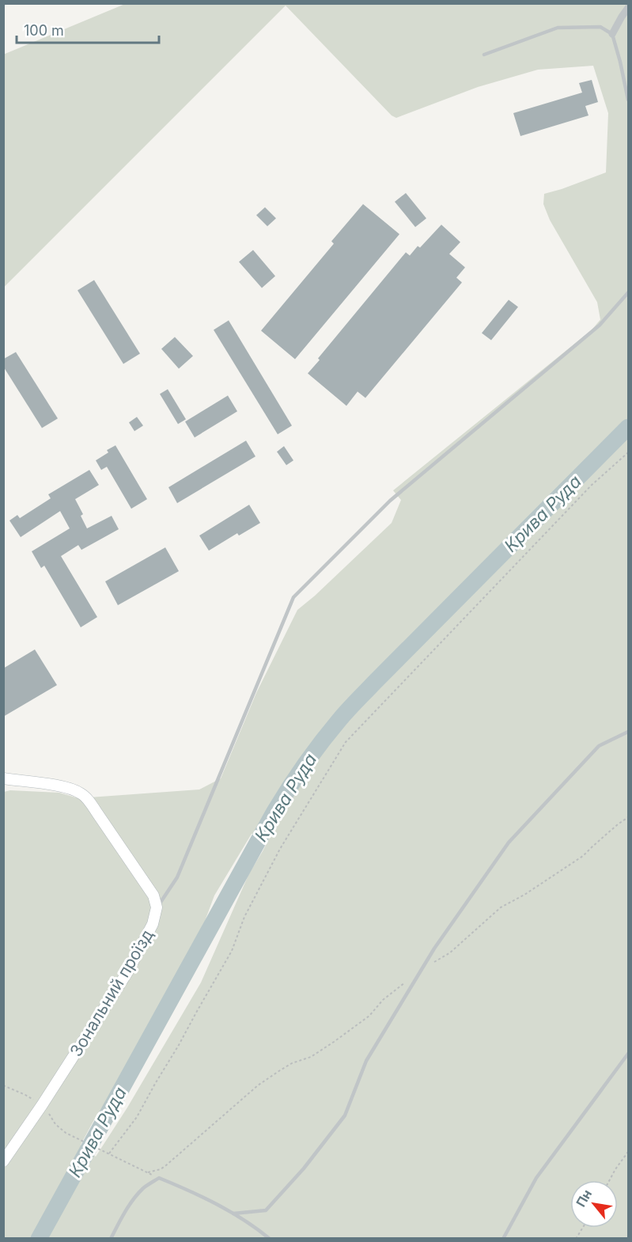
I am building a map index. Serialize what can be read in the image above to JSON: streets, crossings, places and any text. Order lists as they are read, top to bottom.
{
  "streets": {
    "street": ["Зональний проїзд"]
  },
  "water": ["Крива Руда"],
  "scale_bar": "100 m",
  "north": "top left"
}
